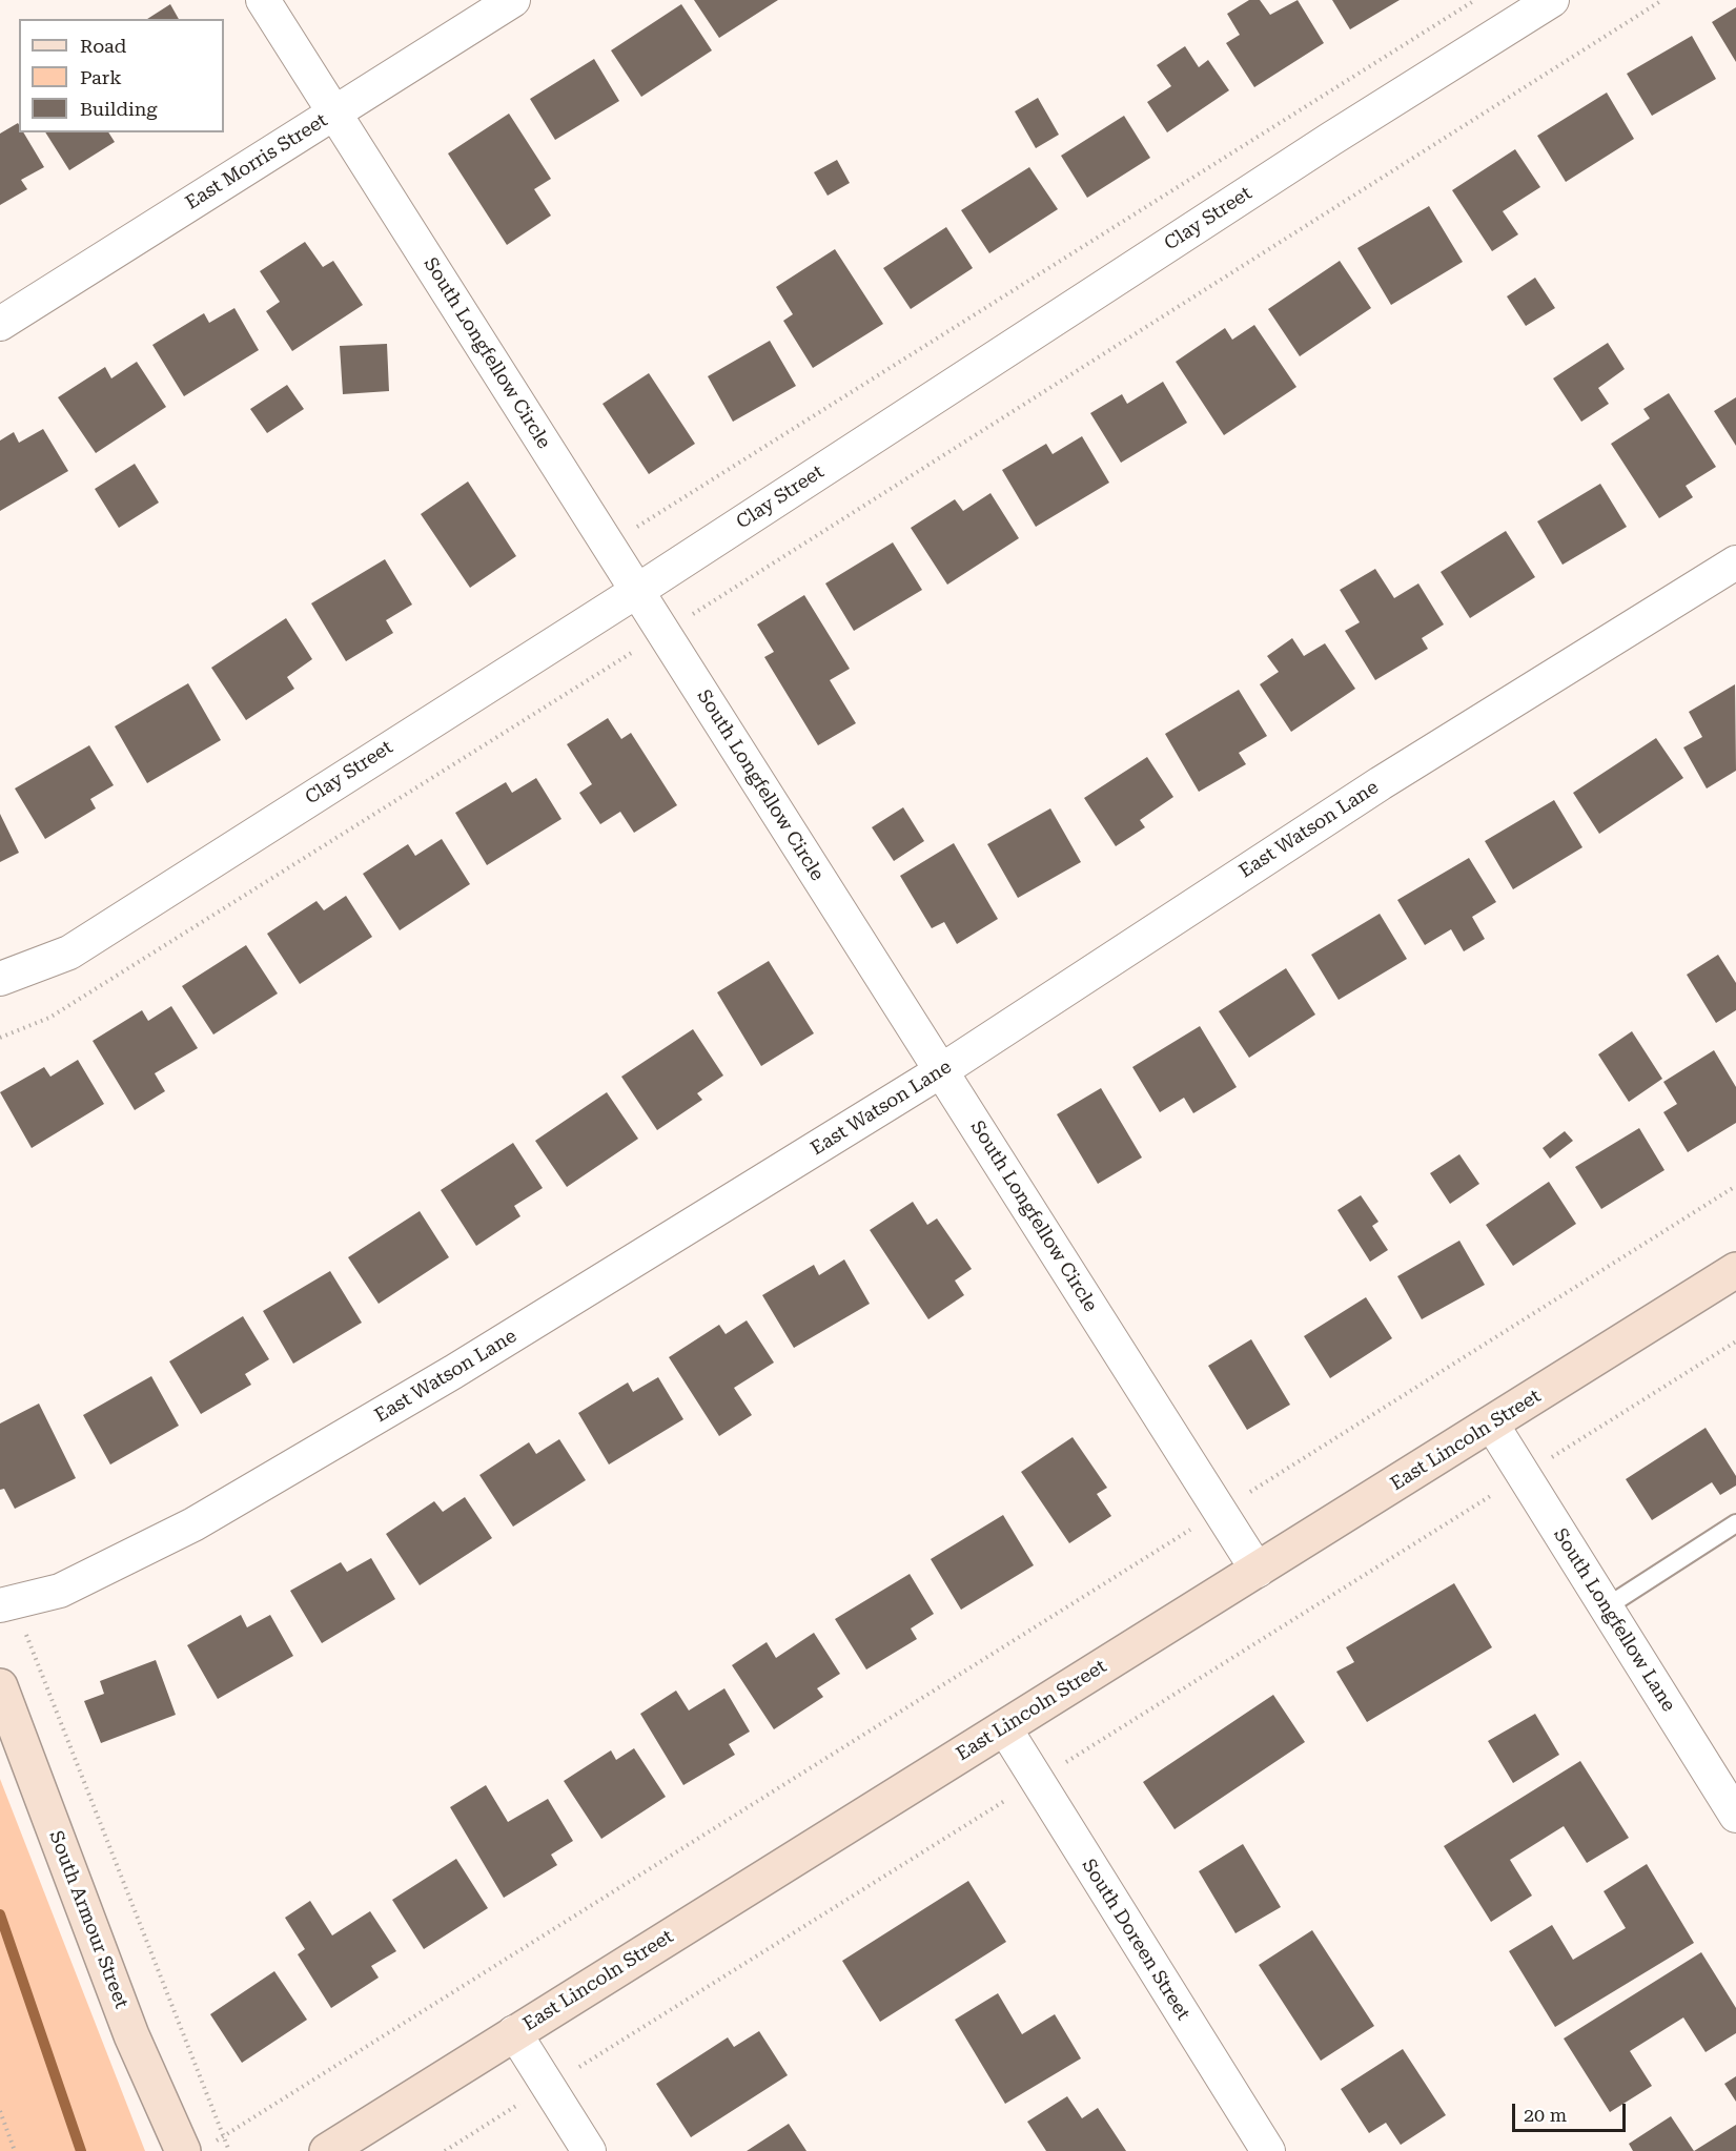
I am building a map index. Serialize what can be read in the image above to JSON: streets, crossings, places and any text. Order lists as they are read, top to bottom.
{
  "streets": {
    "street": [
      "East Morris Street",
      "Clay Street",
      "South Longfellow Circle",
      "East Watson Lane",
      "East Lincoln Street",
      "South Longfellow Lane",
      "South Armour Street",
      "South Doreen Street"
    ]
  },
  "crossings": [
    ["East Morris Street", "South Longfellow Circle"],
    ["Clay Street", "South Longfellow Circle"],
    ["South Longfellow Circle", "East Watson Lane"],
    ["South Longfellow Circle", "East Lincoln Street"],
    ["East Lincoln Street", "South Longfellow Lane"],
    ["East Lincoln Street", "South Doreen Street"]
  ],
  "legend": ["Road", "Park", "Building"],
  "scale_bar": "20 m"
}
